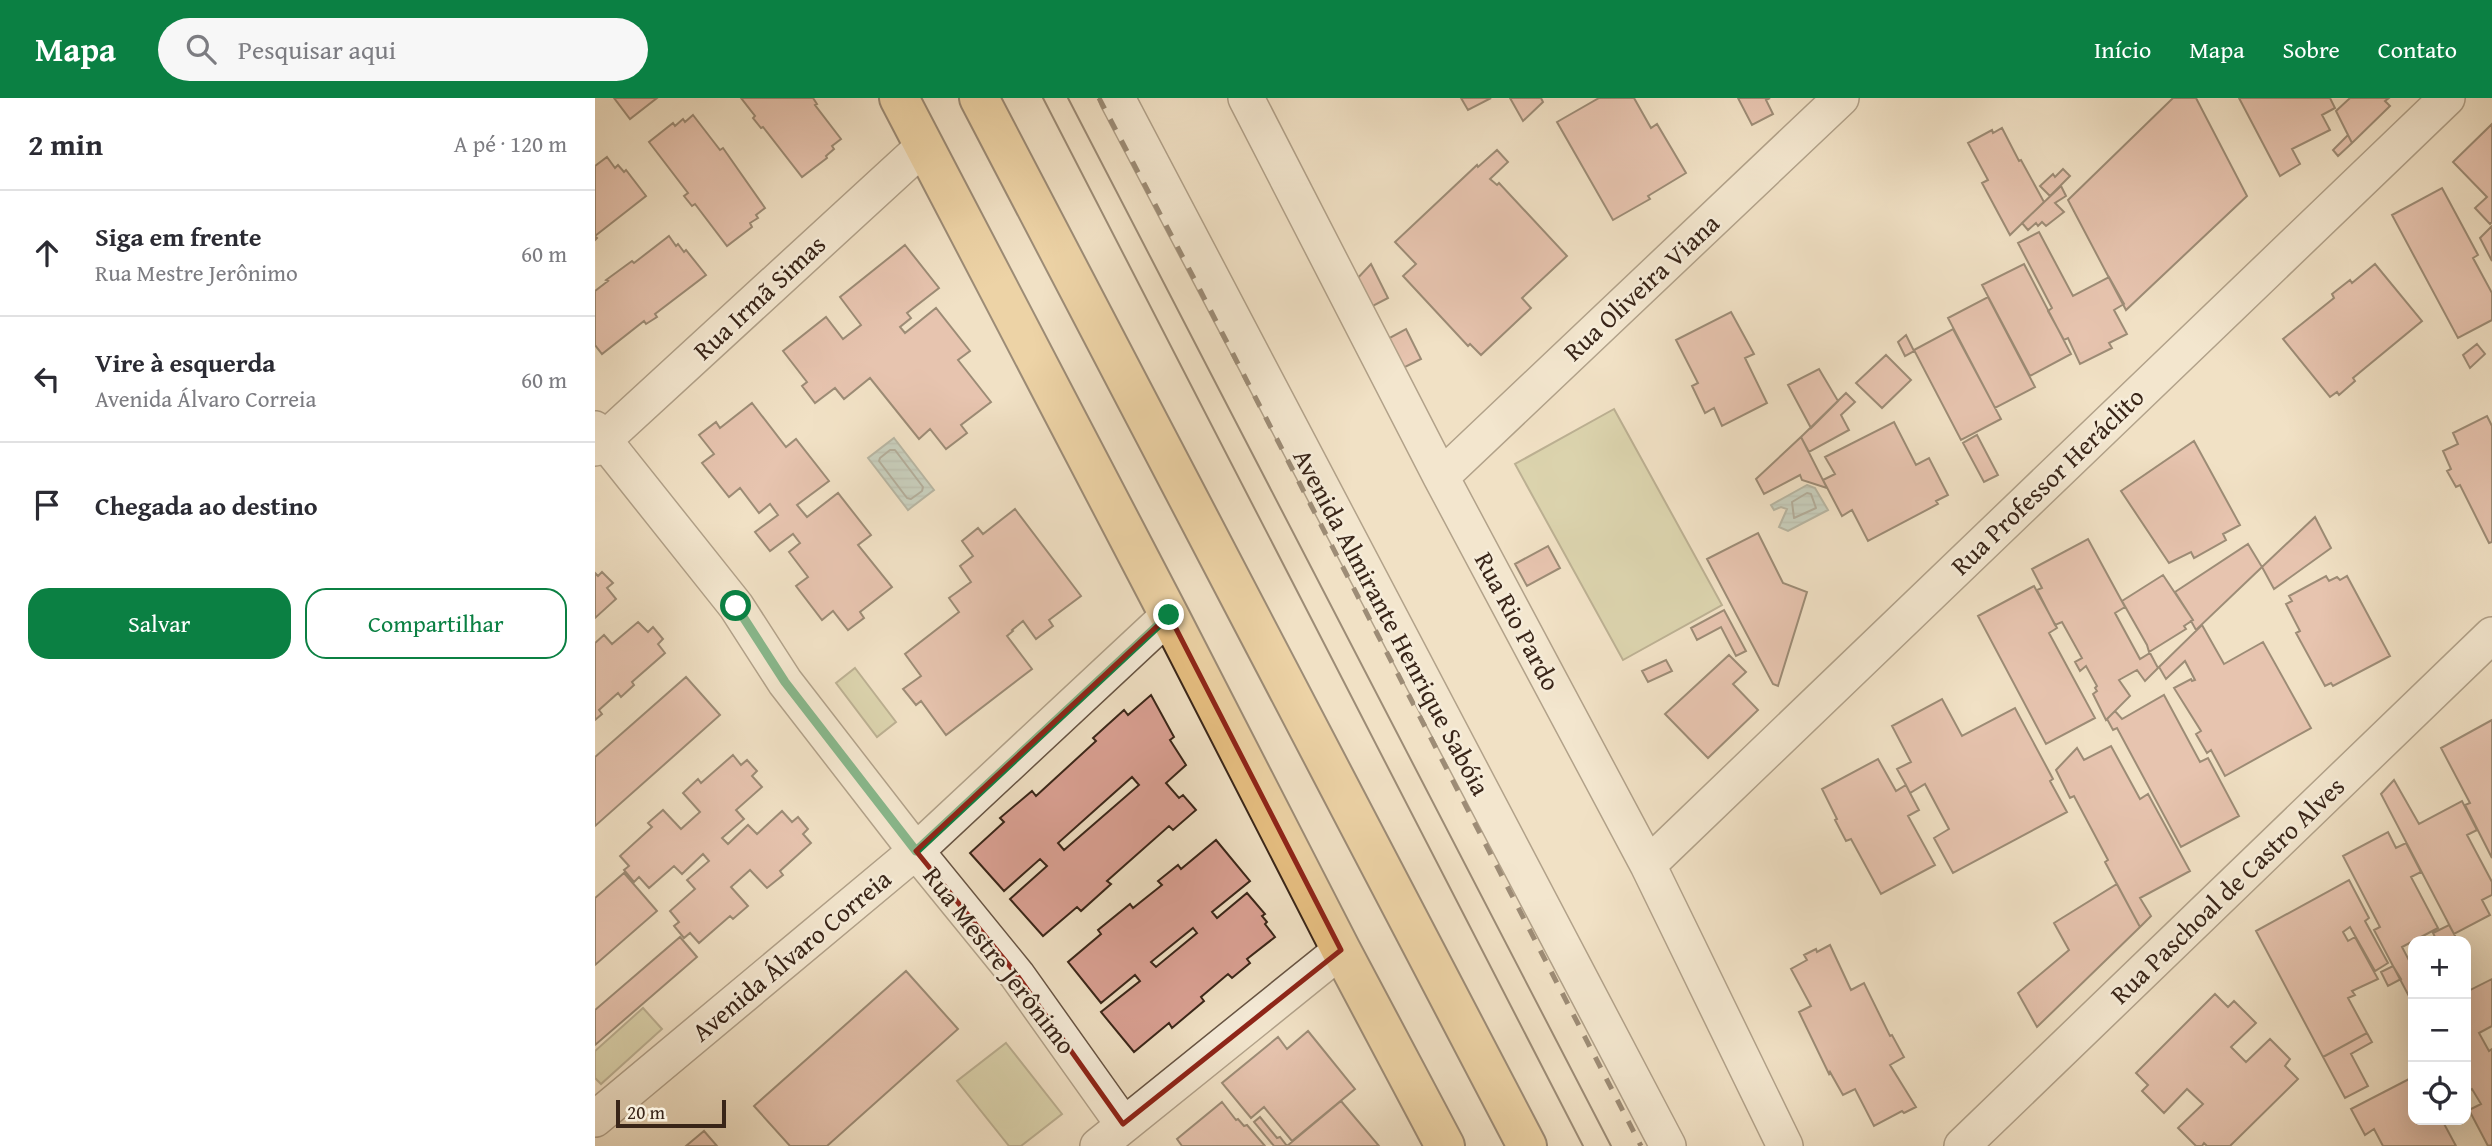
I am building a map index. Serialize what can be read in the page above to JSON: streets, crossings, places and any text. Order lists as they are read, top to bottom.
{
  "streets": {
    "street": [
      "Rua Oliveira Viana",
      "Rua Irmã Simas",
      "Rua Professor Heráclito",
      "Rua Rio Pardo",
      "Avenida Almirante Henrique Sabóia",
      "Rua Paschoal de Castro Alves",
      "Avenida Álvaro Correia",
      "Rua Mestre Jerônimo"
    ]
  },
  "crossings": [
    ["Rua Oliveira Viana", "Rua Rio Pardo"],
    ["Rua Irmã Simas", "Rua Mestre Jerônimo"],
    ["Rua Professor Heráclito", "Rua Rio Pardo"],
    ["Avenida Álvaro Correia", "Rua Mestre Jerônimo"]
  ],
  "scale_bar": "20 m",
  "page": {
    "header": "Mapa",
    "search": "Pesquisar aqui",
    "nav": [
      "Início",
      "Mapa",
      "Sobre",
      "Contato"
    ],
    "heading": ["2 min", "A pé · 120 m"],
    "list": [
      ["Siga em frente", "Rua Mestre Jerônimo", "60 m"],
      ["Vire à esquerda", "Avenida Álvaro Correia", "60 m"],
      "Chegada ao destino"
    ],
    "buttons": ["Salvar", "Compartilhar"],
    "map_buttons": ["+", "−"],
    "scale": "20 m"
  }
}
